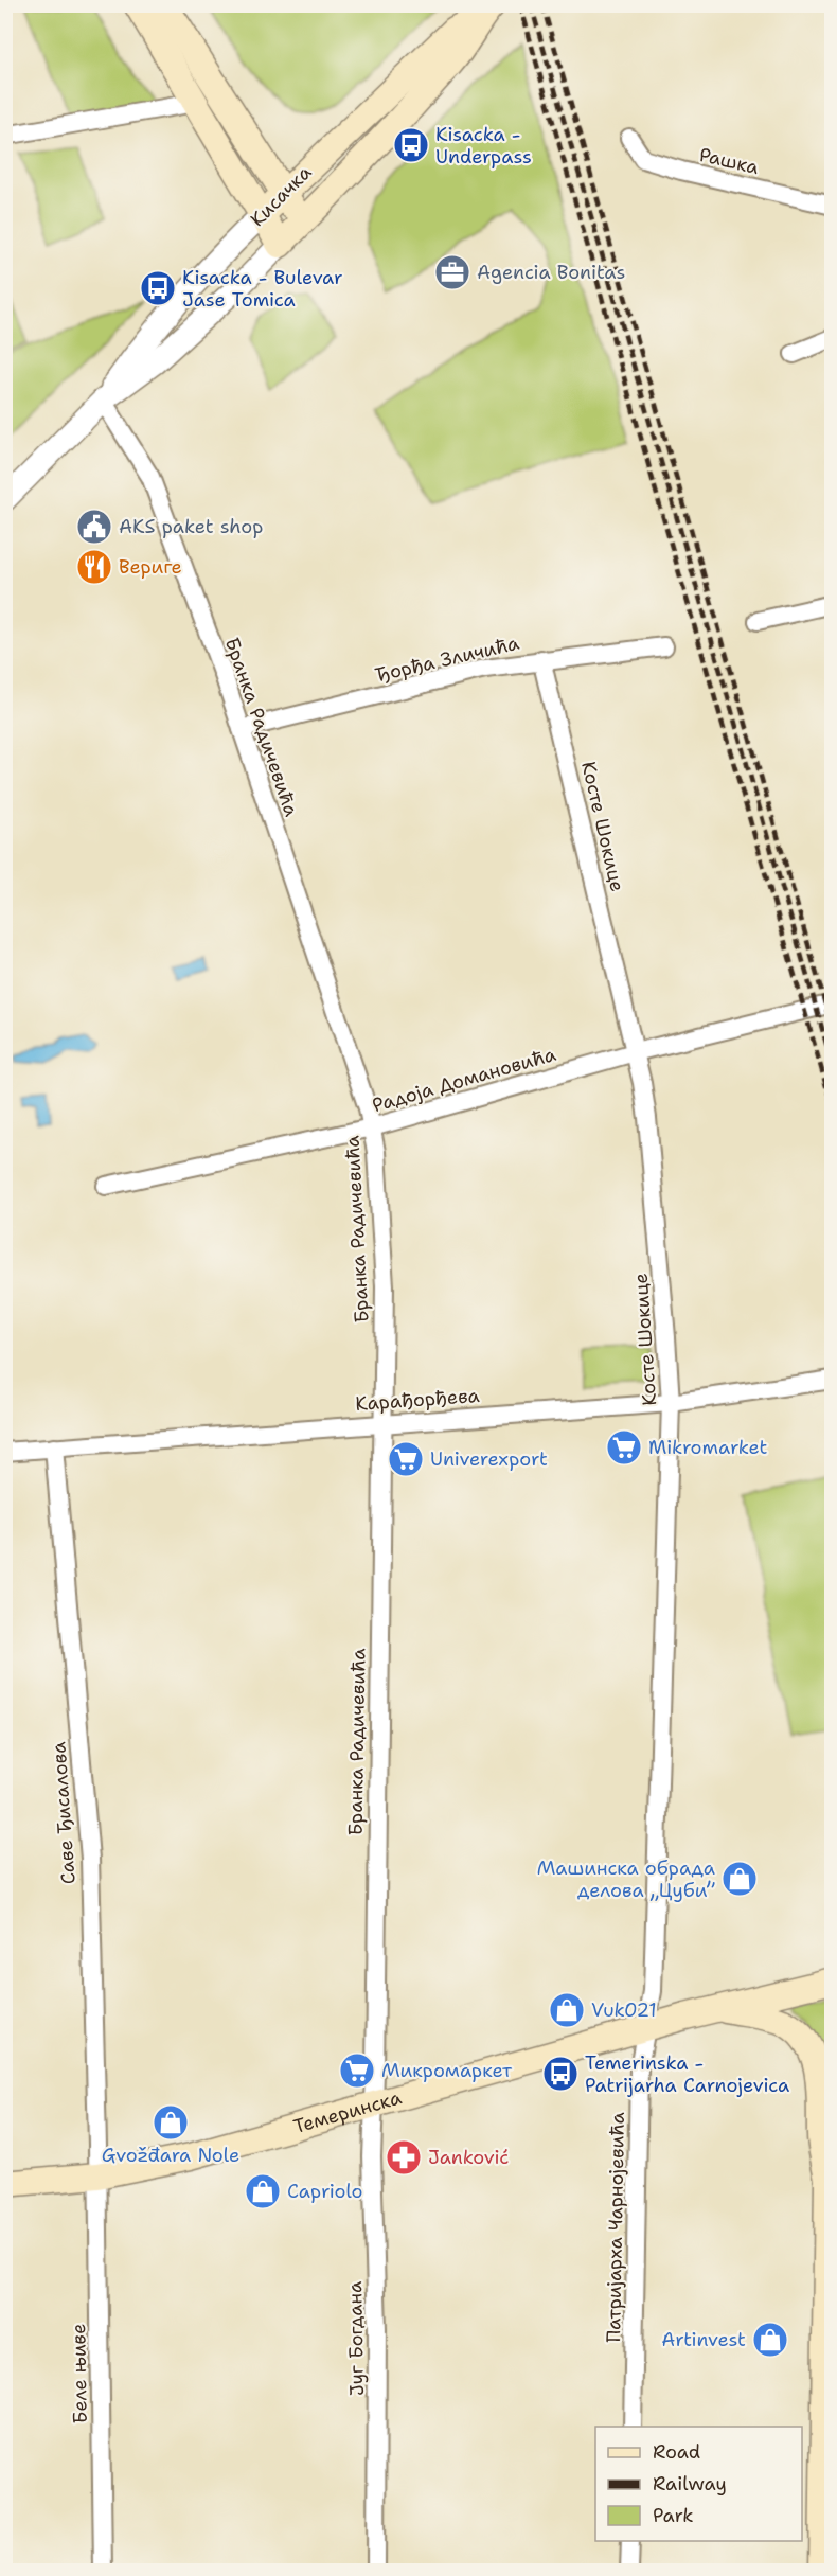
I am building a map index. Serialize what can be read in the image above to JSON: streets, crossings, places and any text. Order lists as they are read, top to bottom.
{
  "streets": {
    "main road": ["Кисачка", "Темеринска"],
    "street": [
      "Рашка",
      "Ђорђа Зличића",
      "Бранка Радичевића",
      "Косте Шокице",
      "Радоја Домановића",
      "Карађорђева",
      "Саве Ђисалова",
      "Патријарха Чарнојевића",
      "Југ Богдана",
      "Беле њиве"
    ]
  },
  "crossings": [
    ["Кисачка", "Бранка Радичевића"],
    ["Ђорђа Зличића", "Бранка Радичевића"],
    ["Ђорђа Зличића", "Косте Шокице"],
    ["Бранка Радичевића", "Радоја Домановића"],
    ["Бранка Радичевића", "Карађорђева"],
    ["Бранка Радичевића", "Темеринска"],
    ["Бранка Радичевића", "Југ Богдана"],
    ["Косте Шокице", "Радоја Домановића"],
    ["Косте Шокице", "Карађорђева"],
    ["Косте Шокице", "Темеринска"],
    ["Косте Шокице", "Патријарха Чарнојевића"],
    ["Карађорђева", "Саве Ђисалова"],
    ["Саве Ђисалова", "Темеринска"],
    ["Саве Ђисалова", "Беле њиве"],
    ["Темеринска", "Патријарха Чарнојевића"],
    ["Темеринска", "Југ Богдана"],
    ["Темеринска", "Беле њиве"]
  ],
  "places": {
    "bus stop": ["Kisacka - Underpass", "Kisacka - Bulevar Jase Tomica", "Temerinska - Patrijarha Carnojevica"],
    "office": ["Agencia Bonitas"],
    "public building": ["AKS paket shop"],
    "restaurant": ["Вериге"],
    "supermarket": ["Mikromarket", "Univerexport", "Микромаркет"],
    "shop": [
      "Машинска обрада делова „Цуби”",
      "Vuk021",
      "Gvožđara Nole",
      "Capriolo",
      "Artinvest"
    ],
    "pharmacy": ["Janković"]
  },
  "legend": ["Road", "Railway", "Park"]
}
